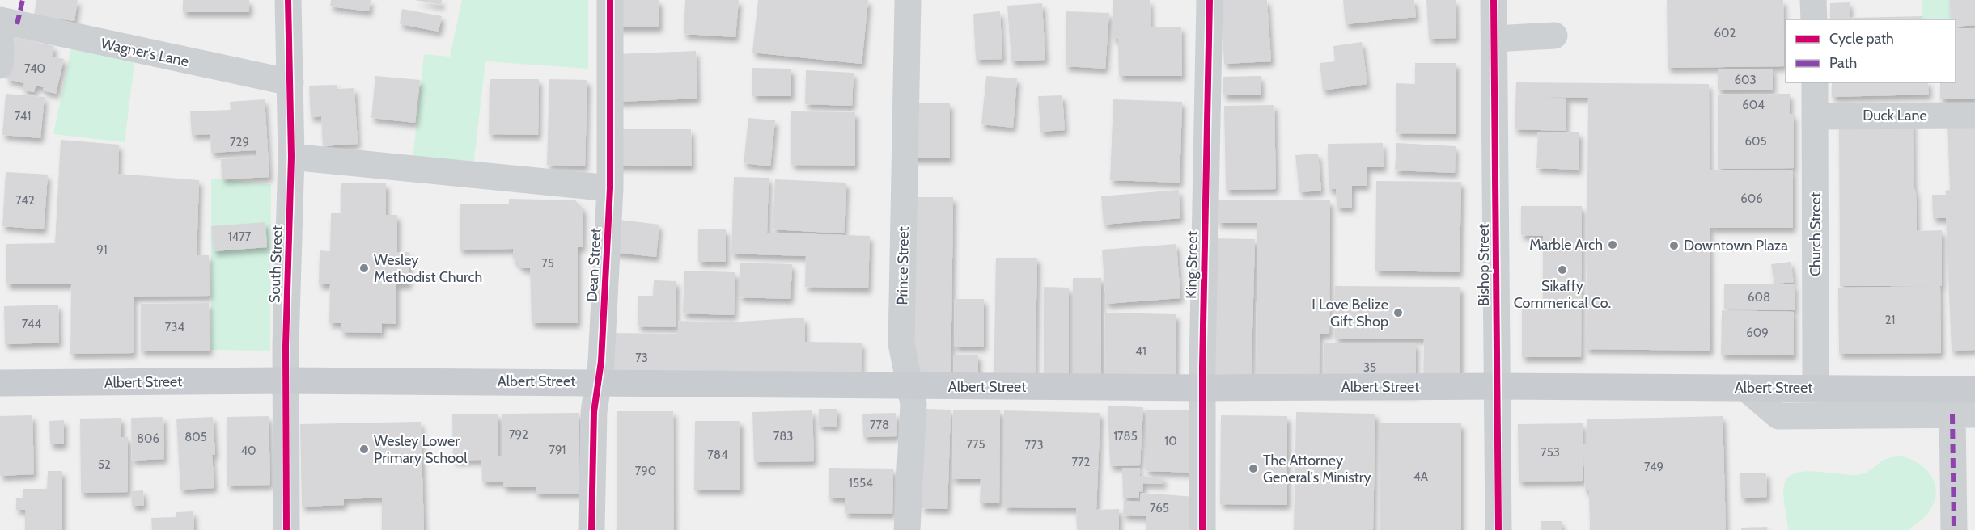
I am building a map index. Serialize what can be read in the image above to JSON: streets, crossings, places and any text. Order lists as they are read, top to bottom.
{
  "streets": {
    "main road": ["Albert Street"],
    "street": [
      "Wagner's Lane",
      "Duck Lane",
      "Church Street",
      "South Street",
      "Dean Street",
      "King Street",
      "Bishop Street",
      "Prince Street"
    ]
  },
  "crossings": [
    ["Wagner's Lane", "South Street"],
    ["Duck Lane", "Church Street"],
    ["Church Street", "Albert Street"],
    ["South Street", "Albert Street"],
    ["Dean Street", "Albert Street"],
    ["King Street", "Albert Street"],
    ["Bishop Street", "Albert Street"],
    ["Prince Street", "Albert Street"]
  ],
  "places": [
    "Marble Arch",
    "Downtown Plaza",
    "Wesley Methodist Church",
    "Sikaffy Commerical Co.",
    "I Love Belize Gift Shop",
    "Wesley Lower Primary School",
    "The Attorney General's Ministry"
  ],
  "house_numbers": [
    "602",
    "740",
    "603",
    "604",
    "741",
    "605",
    "729",
    "606",
    "742",
    "1477",
    "91",
    "75",
    "608",
    "21",
    "744",
    "734",
    "609",
    "41",
    "73",
    "35",
    "778",
    "792",
    "783",
    "1785",
    "805",
    "806",
    "10",
    "775",
    "773",
    "791",
    "40",
    "753",
    "784",
    "772",
    "52",
    "749",
    "790",
    "4A",
    "1554",
    "765"
  ],
  "legend": ["Cycle path", "Path"]
}
